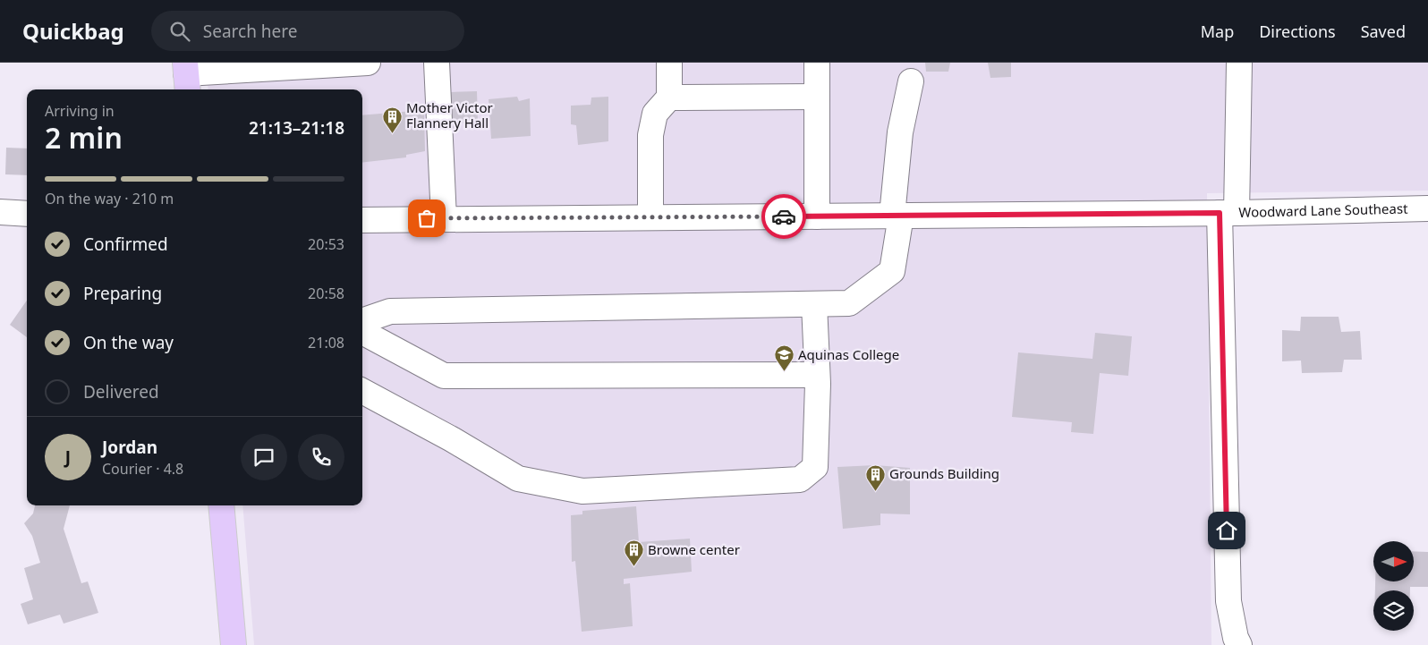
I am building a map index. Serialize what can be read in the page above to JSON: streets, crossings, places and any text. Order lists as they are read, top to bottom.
{
  "streets": {
    "street": ["Woodward Lane Southeast"]
  },
  "places": {
    "building": ["Mother Victor Flannery Hall", "Grounds Building", "Browne center"],
    "school or university": ["Aquinas College"]
  },
  "north": "right",
  "page": {
    "header": "Quickbag",
    "search": "Search here",
    "nav": ["Map", "Directions", "Saved"],
    "heading": ["2 min", "Arriving in", "21:13–21:18"],
    "panel": ["Jordan", "Courier · 4.8"],
    "bar": "On the way · 210 m",
    "list": [
      ["Confirmed", "20:53"],
      ["Preparing", "20:58"],
      ["On the way", "21:08"],
      "Delivered"
    ],
    "round": "J"
  }
}
